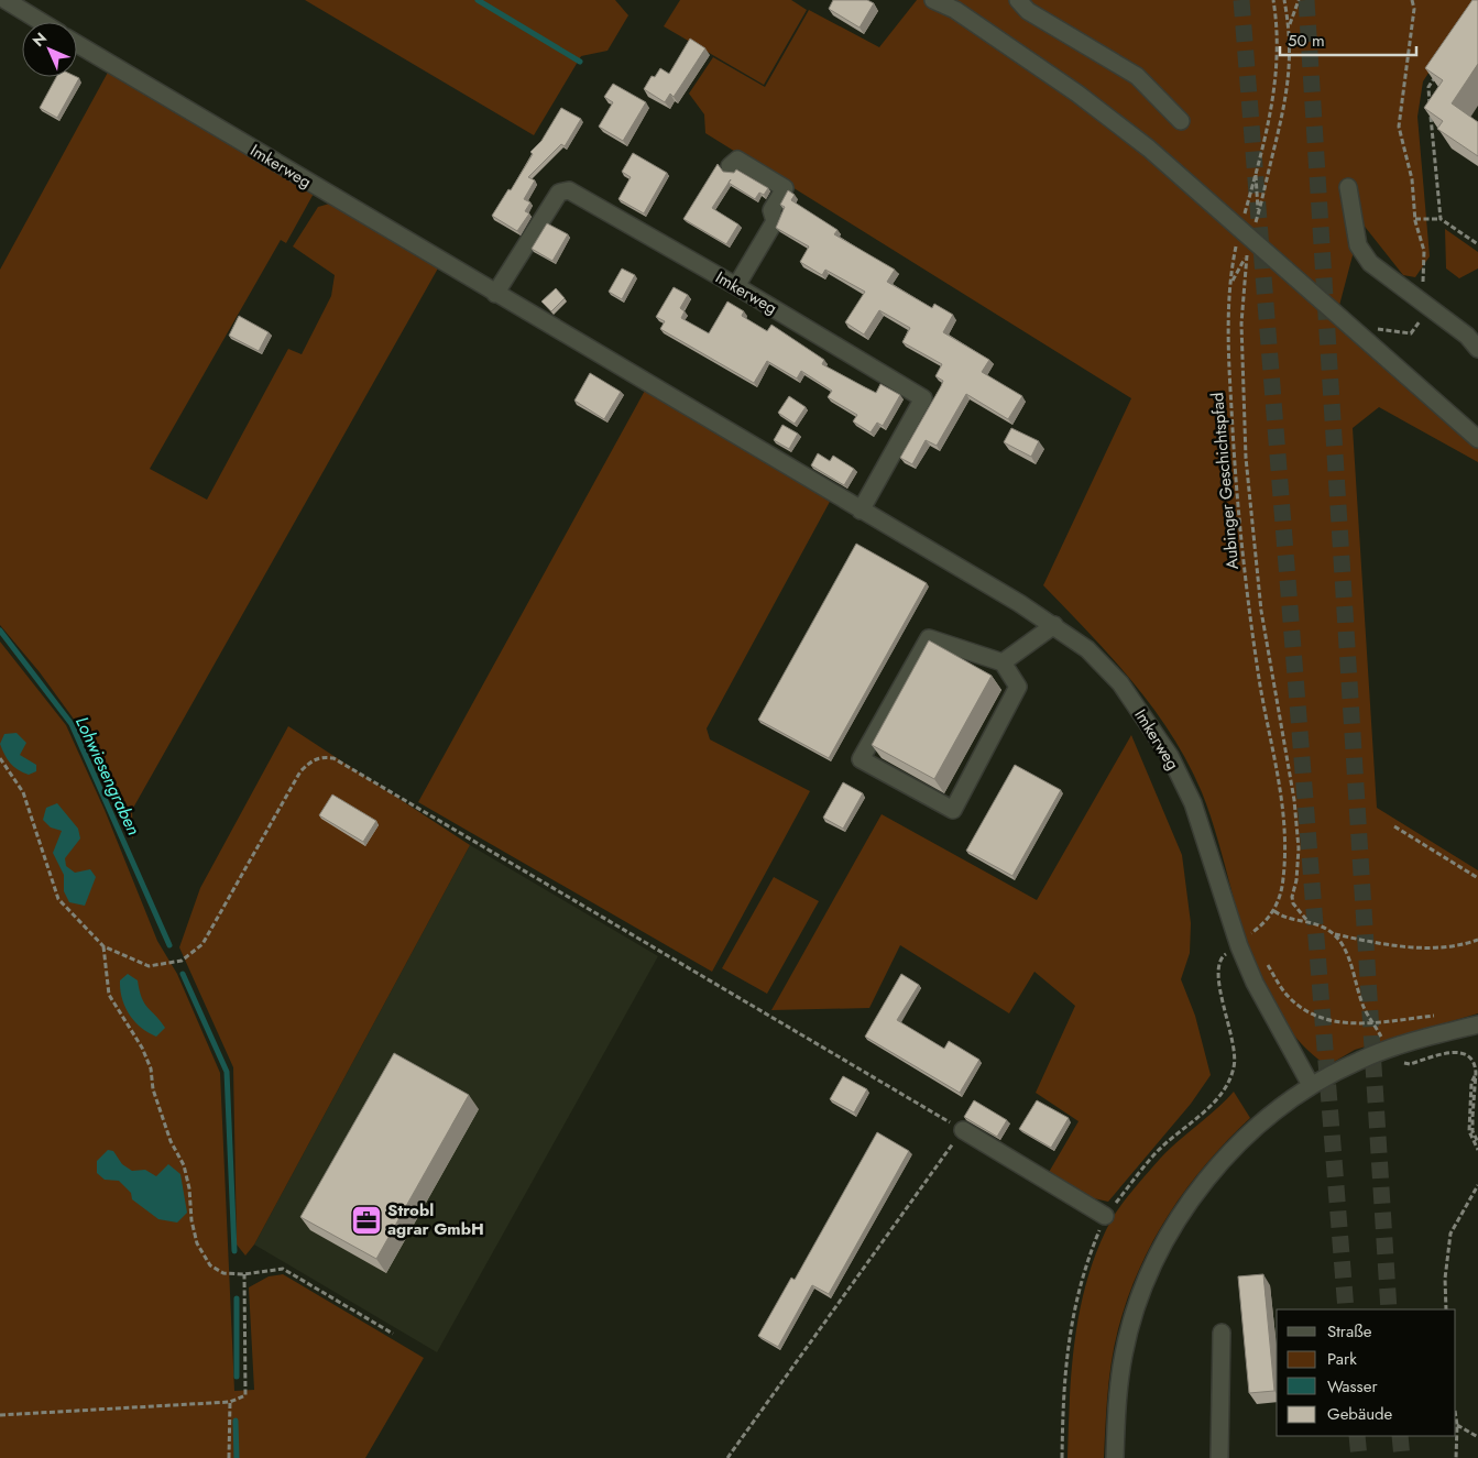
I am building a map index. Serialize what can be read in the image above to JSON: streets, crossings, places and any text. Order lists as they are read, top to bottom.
{
  "streets": {
    "street": ["Imkerweg"],
    "path": ["Aubinger Geschichtspfad"]
  },
  "crossings": [
    ["Imkerweg", "Aubinger Geschichtspfad"]
  ],
  "water": ["Lohwiesengraben"],
  "places": {
    "office": ["Strobl agrar GmbH"]
  },
  "legend": [
    "Straße",
    "Park",
    "Wasser",
    "Gebäude"
  ],
  "scale_bar": "50 m",
  "north": "top left"
}
